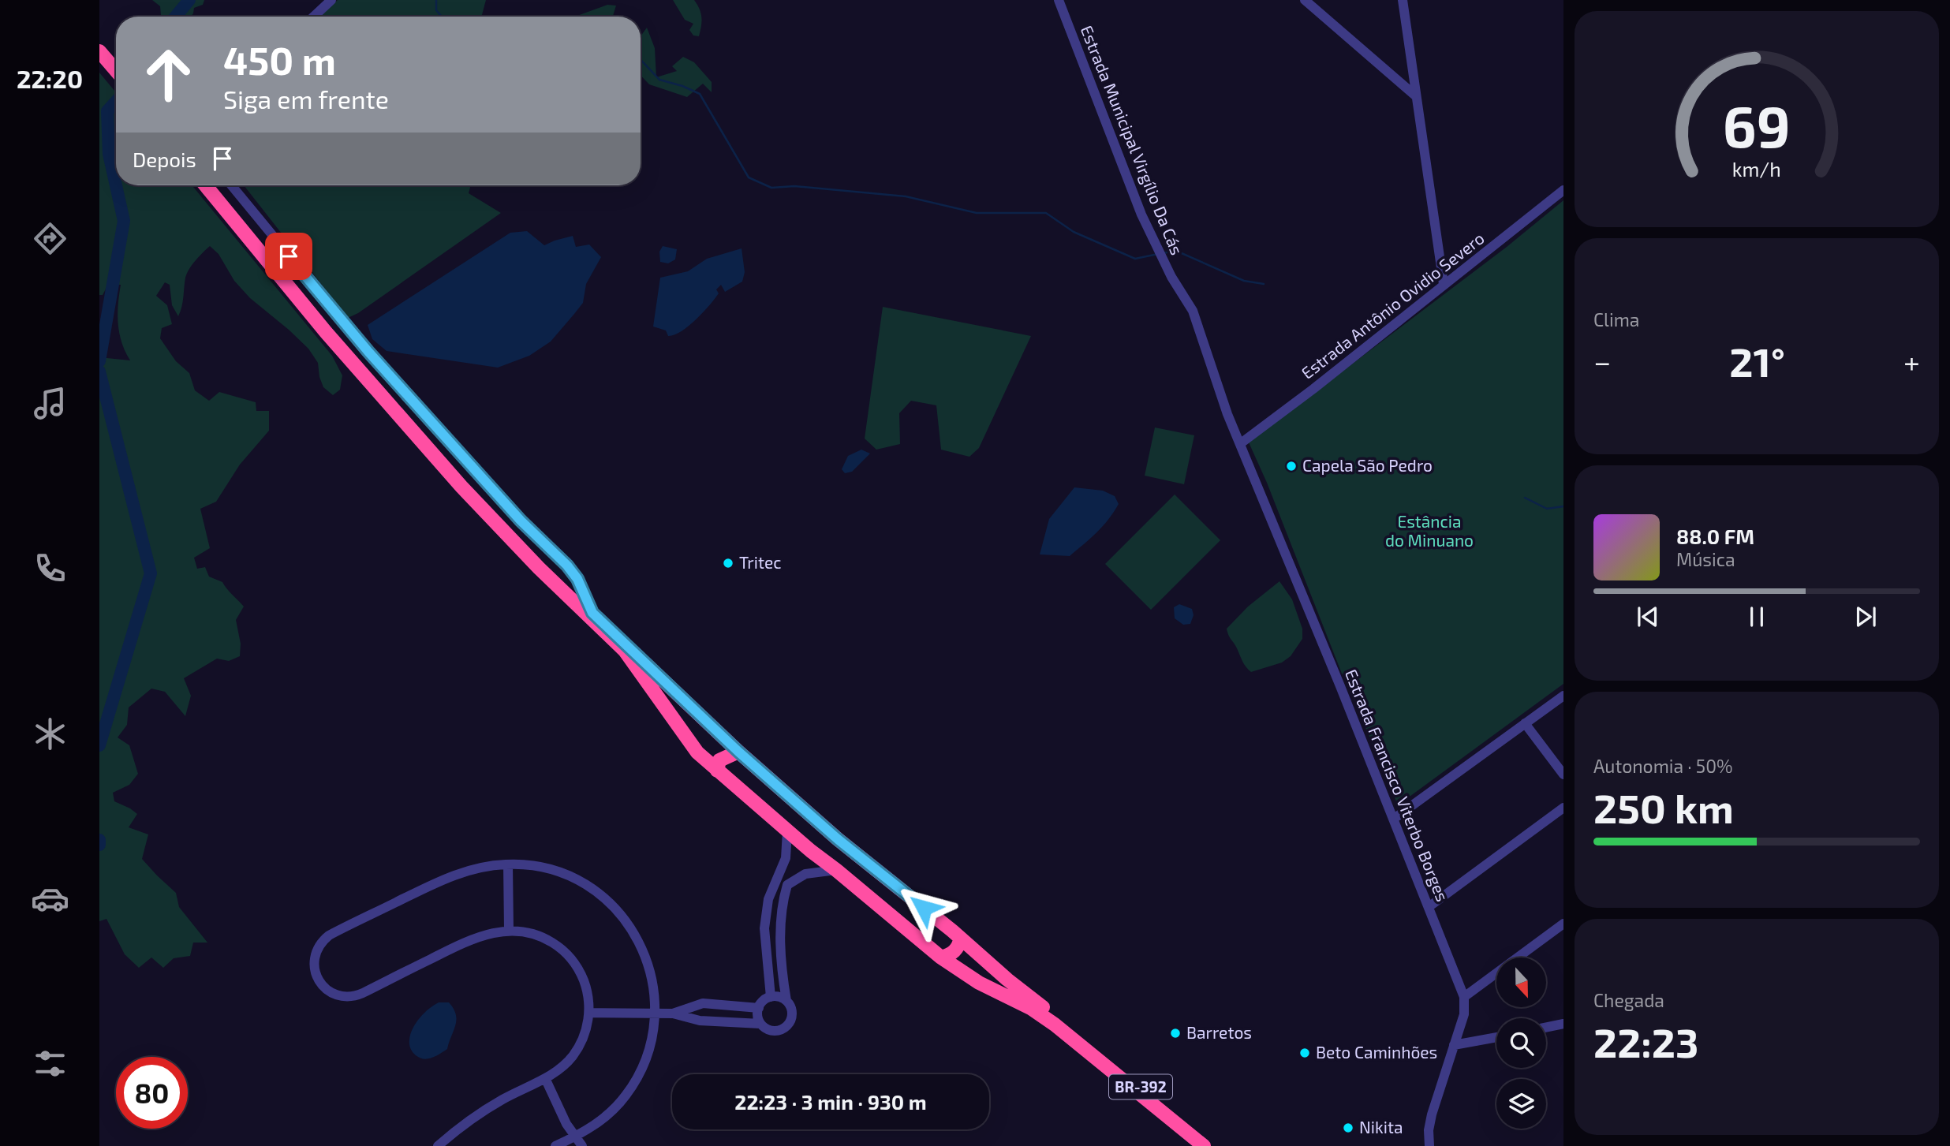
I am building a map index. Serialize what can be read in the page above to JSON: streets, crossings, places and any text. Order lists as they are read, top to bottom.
{
  "streets": {
    "highway": ["BR-392"],
    "street": ["Estrada Municipal Virgílio Da Cás", "Estrada Antônio Ovidio Severo", "Estrada Francisco Viterbo Borges"]
  },
  "crossings": [
    ["Estrada Municipal Virgílio Da Cás", "Estrada Antônio Ovidio Severo"],
    ["Estrada Municipal Virgílio Da Cás", "Estrada Francisco Viterbo Borges"],
    ["Estrada Antônio Ovidio Severo", "Estrada Francisco Viterbo Borges"]
  ],
  "parks": ["Estância do Minuano"],
  "places": [
    "Capela São Pedro",
    "Tritec",
    "Barretos",
    "Beto Caminhões",
    "Nikita"
  ],
  "north": "bottom",
  "page": {
    "tabs": "22:20",
    "turn": ["450 m", "Siga em frente"],
    "then": "Depois",
    "tile": [
      "Clima",
      ["Autonomia · 50%", "250 km"],
      ["Chegada", "22:23"]
    ],
    "heat": ["−", "21°", "+"],
    "song": ["88.0 FM", "Música"],
    "limit": "80",
    "trip": "22:23 · 3 min · 930 m",
    "gauge": ["69", "km/h"]
  }
}
